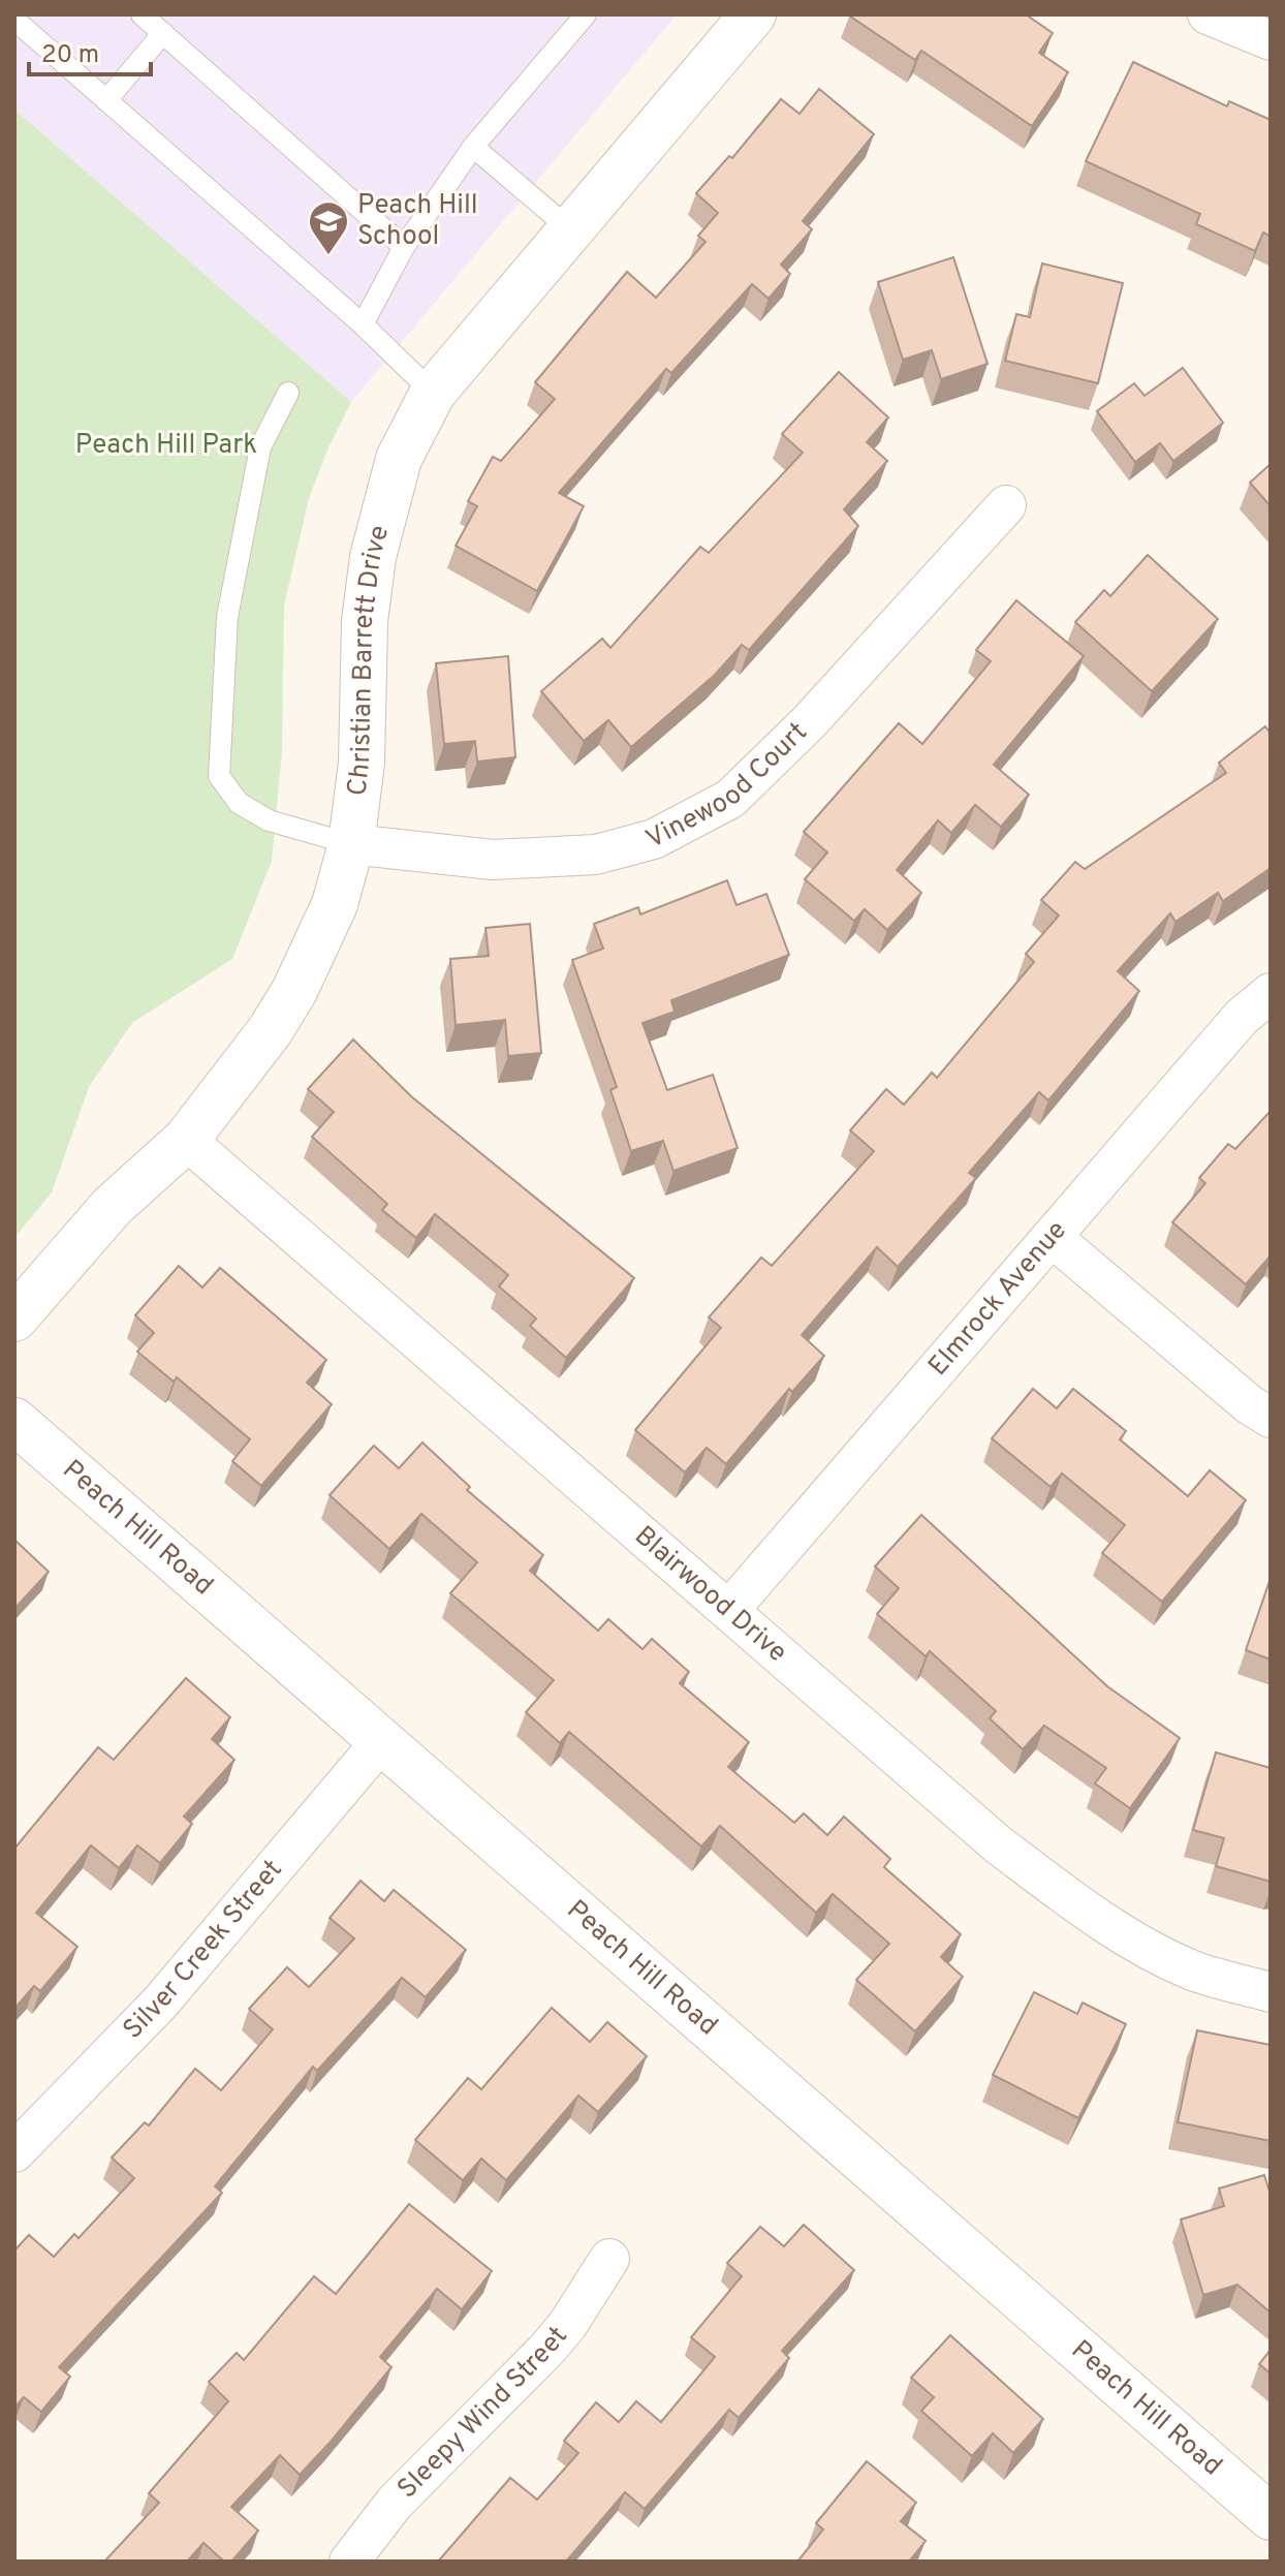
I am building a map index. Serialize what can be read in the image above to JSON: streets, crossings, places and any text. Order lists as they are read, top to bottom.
{
  "streets": {
    "street": [
      "Christian Barrett Drive",
      "Vinewood Court",
      "Elmrock Avenue",
      "Peach Hill Road",
      "Blairwood Drive",
      "Silver Creek Street",
      "Sleepy Wind Street"
    ]
  },
  "crossings": [
    ["Christian Barrett Drive", "Vinewood Court"],
    ["Christian Barrett Drive", "Blairwood Drive"],
    ["Elmrock Avenue", "Blairwood Drive"],
    ["Peach Hill Road", "Silver Creek Street"]
  ],
  "parks": ["Peach Hill Park"],
  "places": {
    "school or university": ["Peach Hill School"]
  },
  "scale_bar": "20 m"
}
